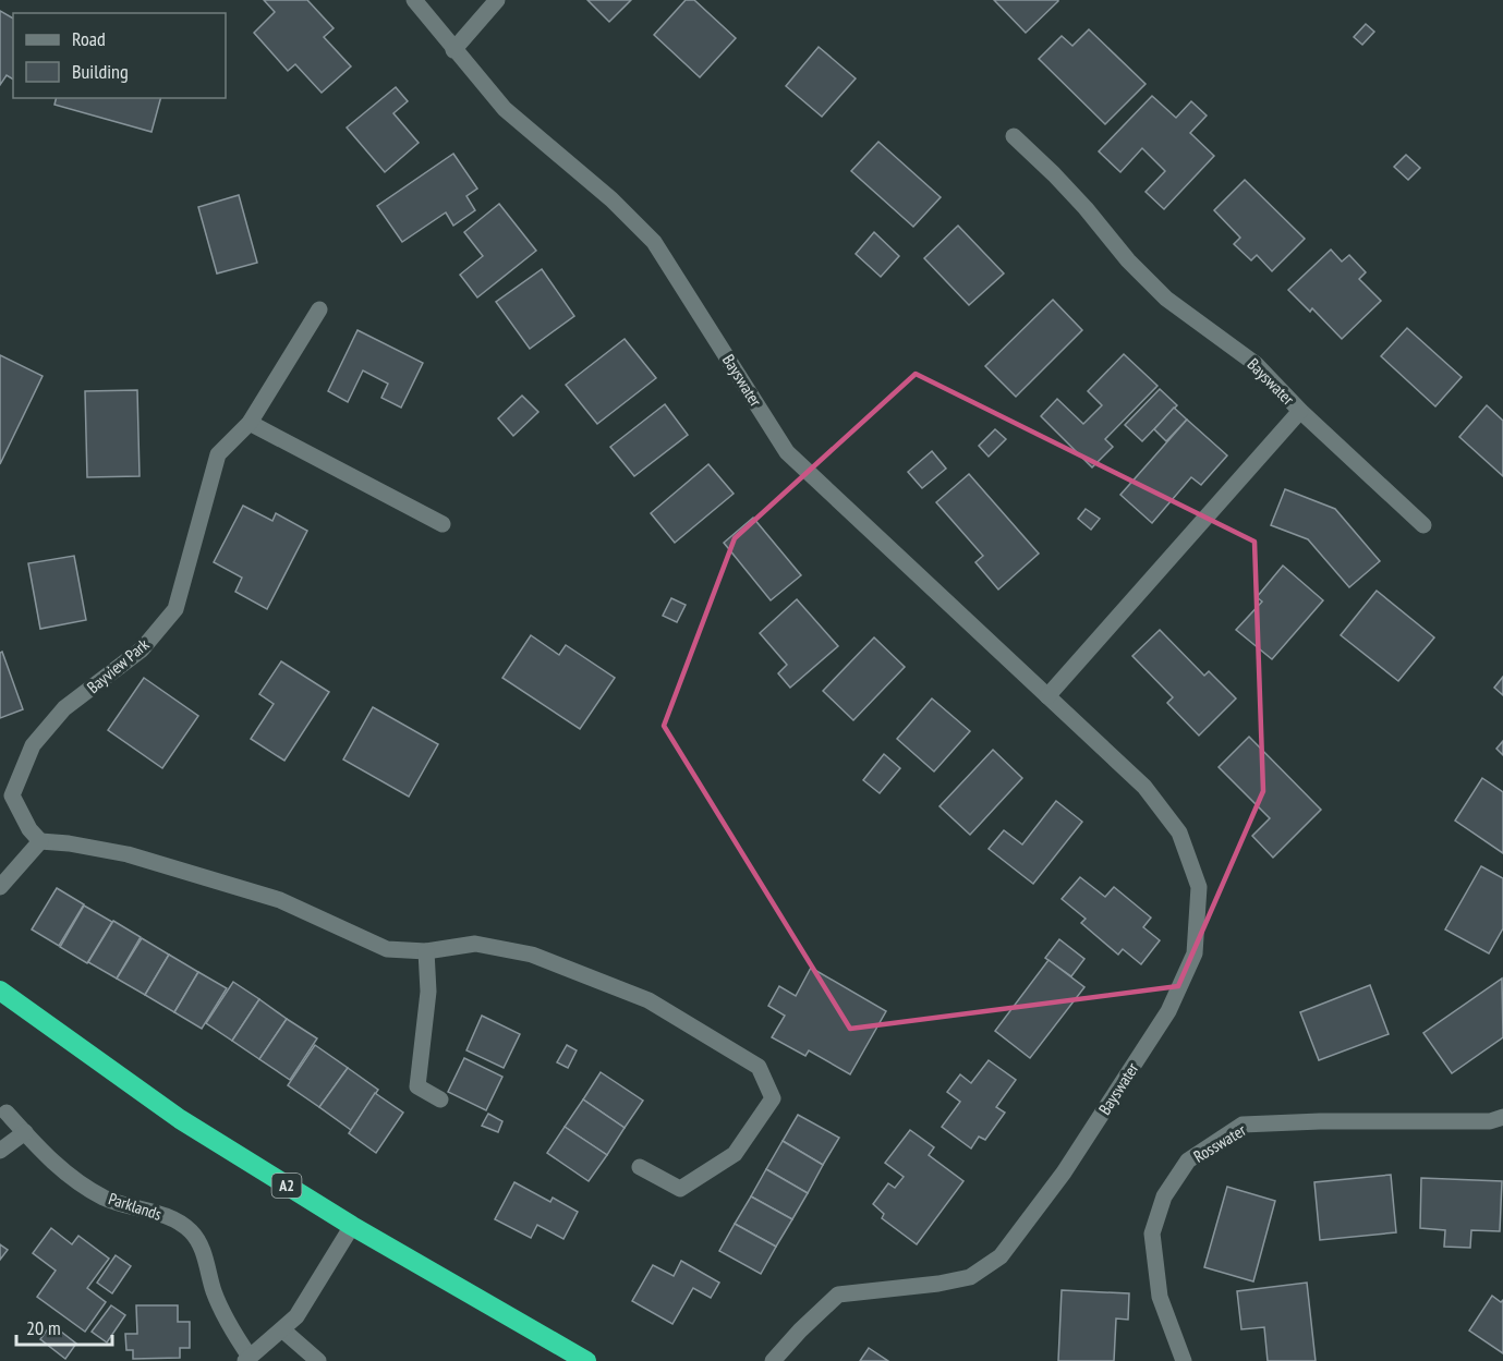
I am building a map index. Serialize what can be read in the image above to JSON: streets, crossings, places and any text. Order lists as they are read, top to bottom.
{
  "streets": {
    "highway": ["A2"],
    "street": [
      "Bayswater",
      "Bayview Park",
      "Rosswater",
      "Parklands"
    ]
  },
  "crossings": [
    ["A2", "Parklands"]
  ],
  "legend": ["Road", "Building"],
  "scale_bar": "20 m"
}
